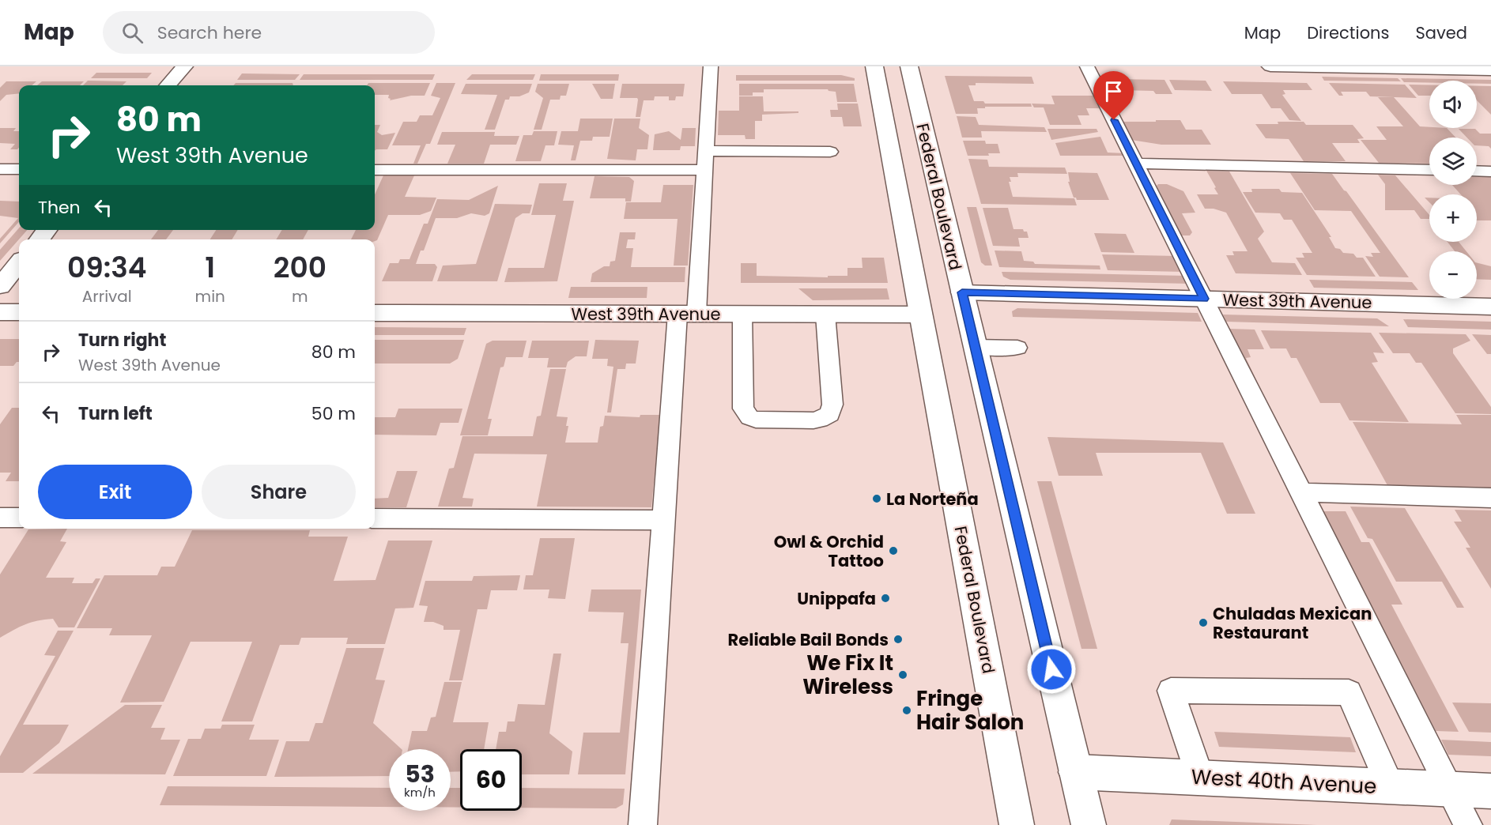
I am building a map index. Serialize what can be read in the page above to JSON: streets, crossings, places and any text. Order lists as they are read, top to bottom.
{
  "streets": {
    "main road": ["Federal Boulevard", "West 39th Avenue", "West 40th Avenue"]
  },
  "crossings": [
    ["Federal Boulevard", "West 39th Avenue"],
    ["Federal Boulevard", "West 40th Avenue"]
  ],
  "places": [
    "La Norteña",
    "Owl & Orchid Tattoo",
    "Unippafa",
    "Chuladas Mexican Restaurant",
    "Reliable Bail Bonds",
    "We Fix It Wireless",
    "Fringe Hair Salon"
  ],
  "page": {
    "header": "Map",
    "search": "Search here",
    "nav": ["Map", "Directions", "Saved"],
    "map_buttons": ["+", "−"],
    "turn": ["80 m", "West 39th Avenue"],
    "then": "Then",
    "eta": [
      "09:34",
      "Arrival",
      "1",
      "min",
      "200",
      "m"
    ],
    "list": [
      {
        "name": "Turn right",
        "note": "West 39th Avenue",
        "value": "80 m"
      },
      {
        "name": "Turn left",
        "value": "50 m"
      }
    ],
    "buttons": ["Exit", "Share"],
    "speed": "53 km/h",
    "limit": "60"
  }
}
